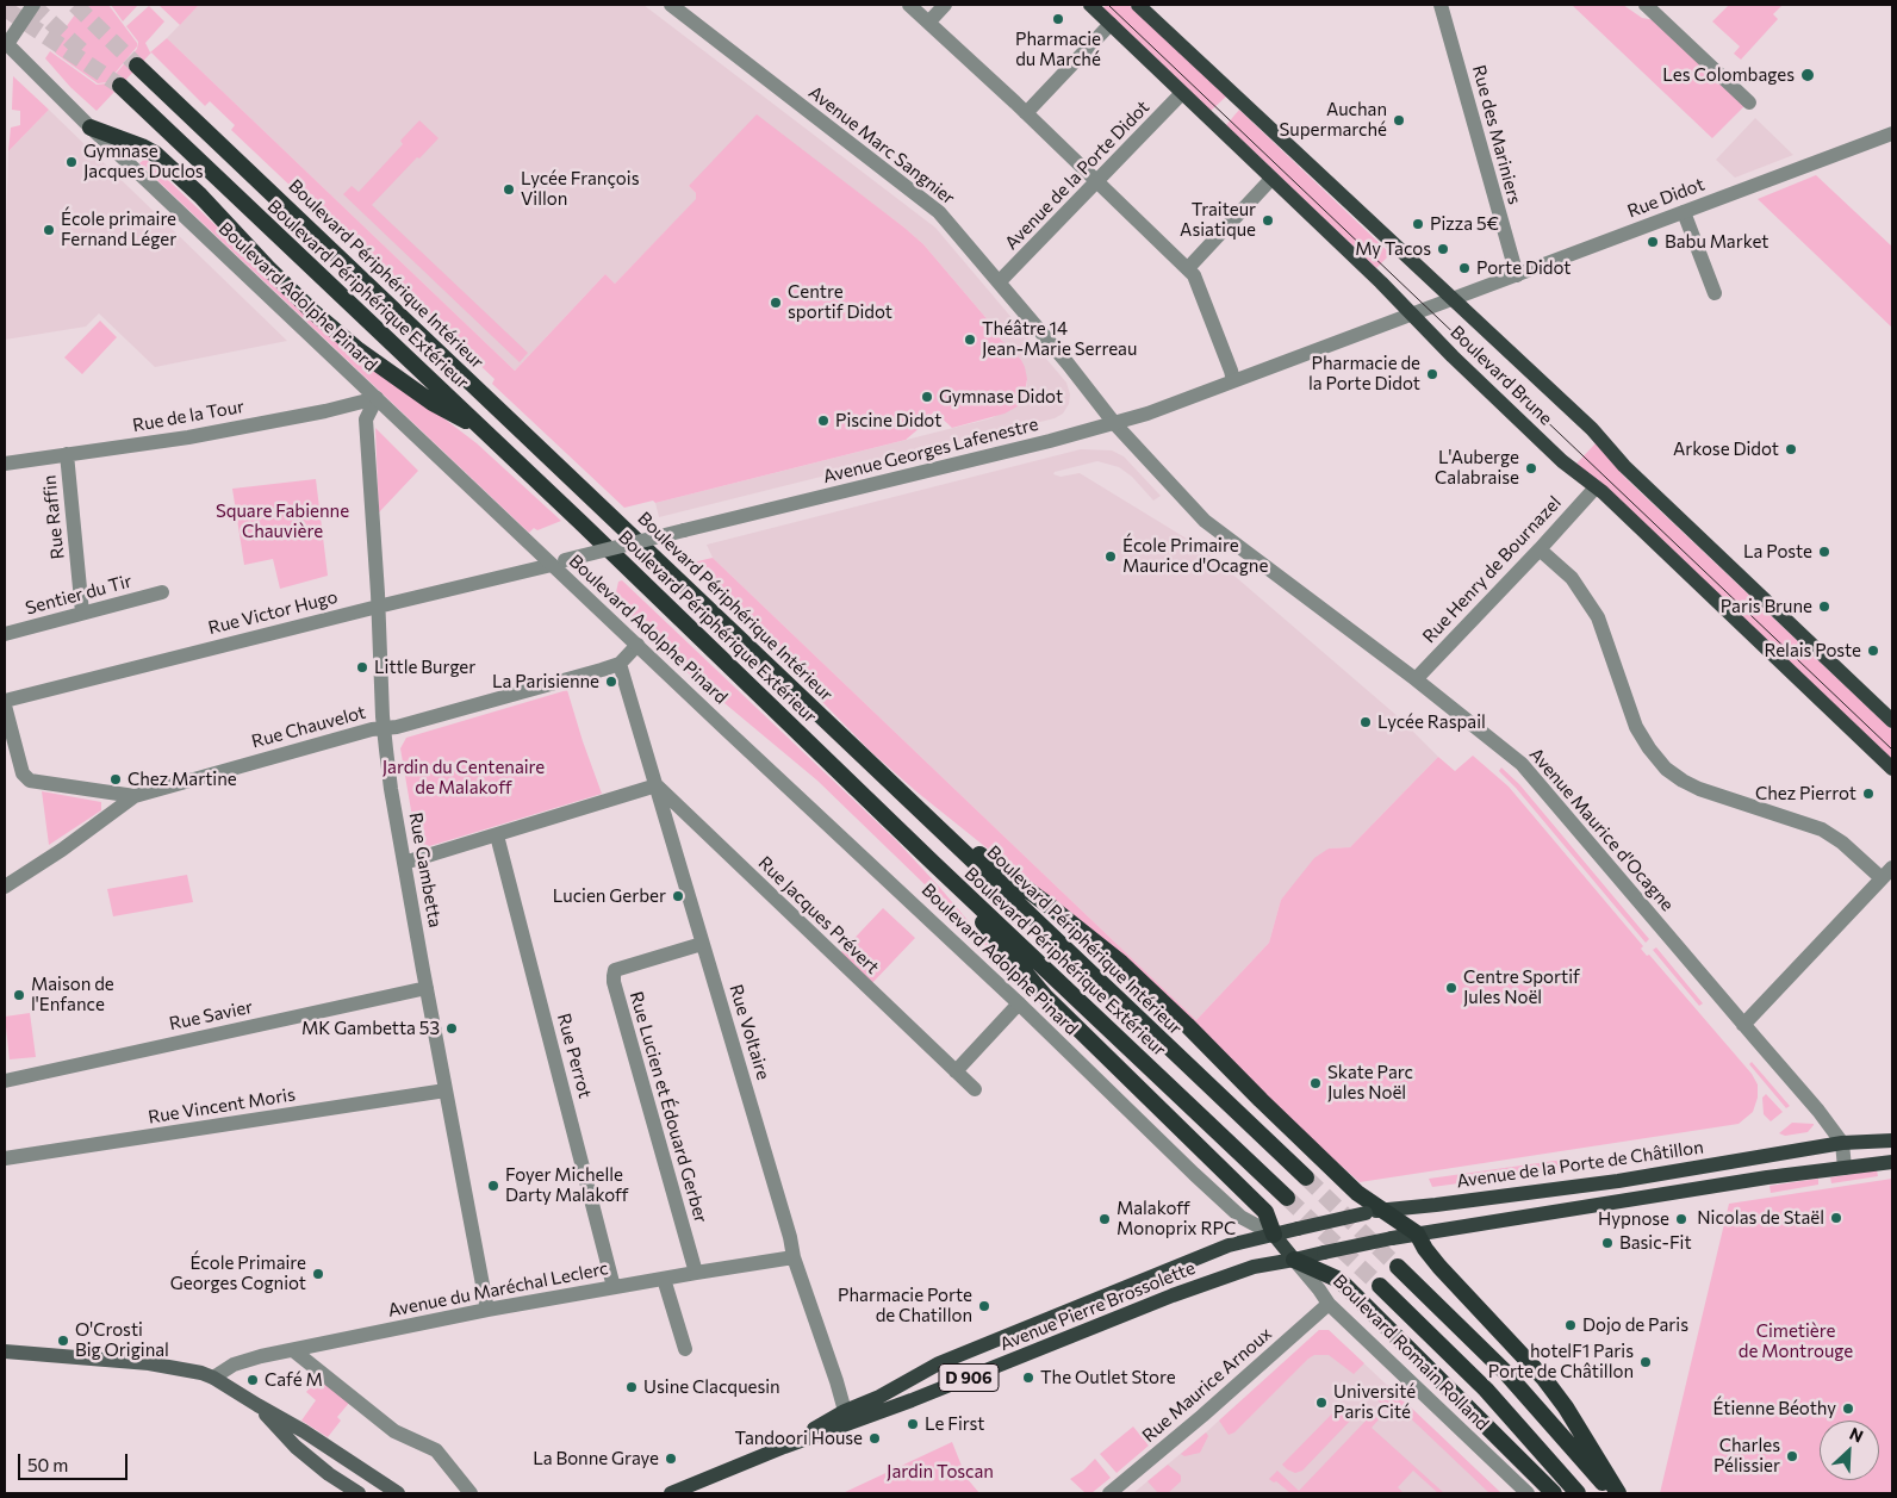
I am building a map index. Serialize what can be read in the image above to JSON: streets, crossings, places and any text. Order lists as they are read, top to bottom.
{
  "streets": {
    "highway": ["Boulevard Périphérique Intérieur", "Boulevard Périphérique Extérieur"],
    "main road": [
      "Boulevard Brune",
      "Avenue de la Porte de Châtillon",
      "Avenue Pierre Brossolette",
      "Boulevard Romain Rolland",
      "D 906"
    ],
    "street": [
      "Rue des Mariniers",
      "Avenue Marc Sangnier",
      "Avenue de la Porte Didot",
      "Rue Didot",
      "Boulevard Adolphe Pinard",
      "Rue de la Tour",
      "Avenue Georges Lafenestre",
      "Rue Raffin",
      "Rue Henry de Bournazel",
      "Sentier du Tir",
      "Rue Victor Hugo",
      "Rue Chauvelot",
      "Avenue Maurice d'Ocagne",
      "Rue Gambetta",
      "Rue Jacques Prévert",
      "Rue Savier",
      "Rue Voltaire",
      "Rue Perrot",
      "Rue Vincent Moris",
      "Rue Lucien et Édouard Gerber",
      "Avenue du Maréchal Leclerc",
      "Rue Maurice Arnoux"
    ]
  },
  "crossings": [
    ["Rue des Mariniers", "Rue Didot"],
    ["Avenue Marc Sangnier", "Avenue de la Porte Didot"],
    ["Avenue Marc Sangnier", "Avenue Georges Lafenestre"],
    ["Avenue Marc Sangnier", "Avenue Maurice d'Ocagne"],
    ["Avenue de la Porte Didot", "Boulevard Brune"],
    ["Rue Didot", "Boulevard Brune"],
    ["Rue Didot", "Avenue Georges Lafenestre"],
    ["Boulevard Adolphe Pinard", "Rue de la Tour"],
    ["Boulevard Adolphe Pinard", "Avenue Georges Lafenestre"],
    ["Boulevard Adolphe Pinard", "Rue Victor Hugo"],
    ["Boulevard Adolphe Pinard", "Rue Gambetta"],
    ["Boulevard Adolphe Pinard", "Avenue de la Porte de Châtillon"],
    ["Boulevard Adolphe Pinard", "Avenue Pierre Brossolette"],
    ["Boulevard Adolphe Pinard", "Boulevard Romain Rolland"],
    ["Boulevard Brune", "Avenue Georges Lafenestre"],
    ["Boulevard Brune", "Rue Henry de Bournazel"],
    ["Rue de la Tour", "Rue Raffin"],
    ["Rue de la Tour", "Rue Gambetta"],
    ["Avenue Georges Lafenestre", "Rue Victor Hugo"],
    ["Avenue Georges Lafenestre", "Avenue Maurice d'Ocagne"],
    ["Rue Raffin", "Sentier du Tir"],
    ["Rue Henry de Bournazel", "Avenue Maurice d'Ocagne"],
    ["Rue Victor Hugo", "Rue Gambetta"],
    ["Rue Chauvelot", "Rue Gambetta"],
    ["Rue Chauvelot", "Rue Voltaire"],
    ["Avenue Maurice d'Ocagne", "Avenue de la Porte de Châtillon"],
    ["Rue Gambetta", "Rue Savier"],
    ["Rue Gambetta", "Rue Vincent Moris"],
    ["Rue Gambetta", "Avenue du Maréchal Leclerc"],
    ["Rue Jacques Prévert", "Rue Voltaire"],
    ["Rue Voltaire", "Rue Lucien et Édouard Gerber"],
    ["Rue Voltaire", "Avenue du Maréchal Leclerc"],
    ["Rue Voltaire", "Avenue Pierre Brossolette"],
    ["Rue Perrot", "Avenue du Maréchal Leclerc"],
    ["Rue Lucien et Édouard Gerber", "Avenue du Maréchal Leclerc"],
    ["Avenue de la Porte de Châtillon", "Avenue Pierre Brossolette"],
    ["Avenue de la Porte de Châtillon", "Boulevard Romain Rolland"],
    ["Avenue Pierre Brossolette", "Boulevard Romain Rolland"],
    ["Boulevard Romain Rolland", "Rue Maurice Arnoux"]
  ],
  "parks": [
    "Square Fabienne Chauvière",
    "Jardin du Centenaire de Malakoff",
    "Cimetière de Montrouge",
    "Jardin Toscan"
  ],
  "places": [
    "Pharmacie du Marché",
    "Les Colombages",
    "Auchan Supermarché",
    "Gymnase Jacques Duclos",
    "Lycée François Villon",
    "Traiteur Asiatique",
    "Pizza 5€",
    "École primaire Fernand Léger",
    "Babu Market",
    "My Tacos",
    "Porte Didot",
    "Centre sportif Didot",
    "Théâtre 14 Jean-Marie Serreau",
    "Pharmacie de la Porte Didot",
    "Gymnase Didot",
    "Piscine Didot",
    "Arkose Didot",
    "L'Auberge Calabraise",
    "La Poste",
    "École Primaire Maurice d'Ocagne",
    "Paris Brune",
    "Relais Poste",
    "Little Burger",
    "La Parisienne",
    "Lycée Raspail",
    "Chez Martine",
    "Chez Pierrot",
    "Lucien Gerber",
    "Centre Sportif Jules Noël",
    "Maison de l'Enfance",
    "MK Gambetta 53",
    "Skate Parc Jules Noël",
    "Foyer Michelle Darty Malakoff",
    "Nicolas de Staël",
    "Malakoff Monoprix RPC",
    "Hypnose",
    "Basic-Fit",
    "École Primaire Georges Cogniot",
    "Pharmacie Porte de Chatillon",
    "Dojo de Paris",
    "O'Crosti Big Original",
    "hotelF1 Paris Porte de Châtillon",
    "The Outlet Store",
    "Café M",
    "Usine Clacquesin",
    "Université Paris Cité",
    "Étienne Béothy",
    "Le First",
    "Tandoori House",
    "Charles Pélissier",
    "La Bonne Graye"
  ],
  "scale_bar": "50 m",
  "north": "top right"
}
